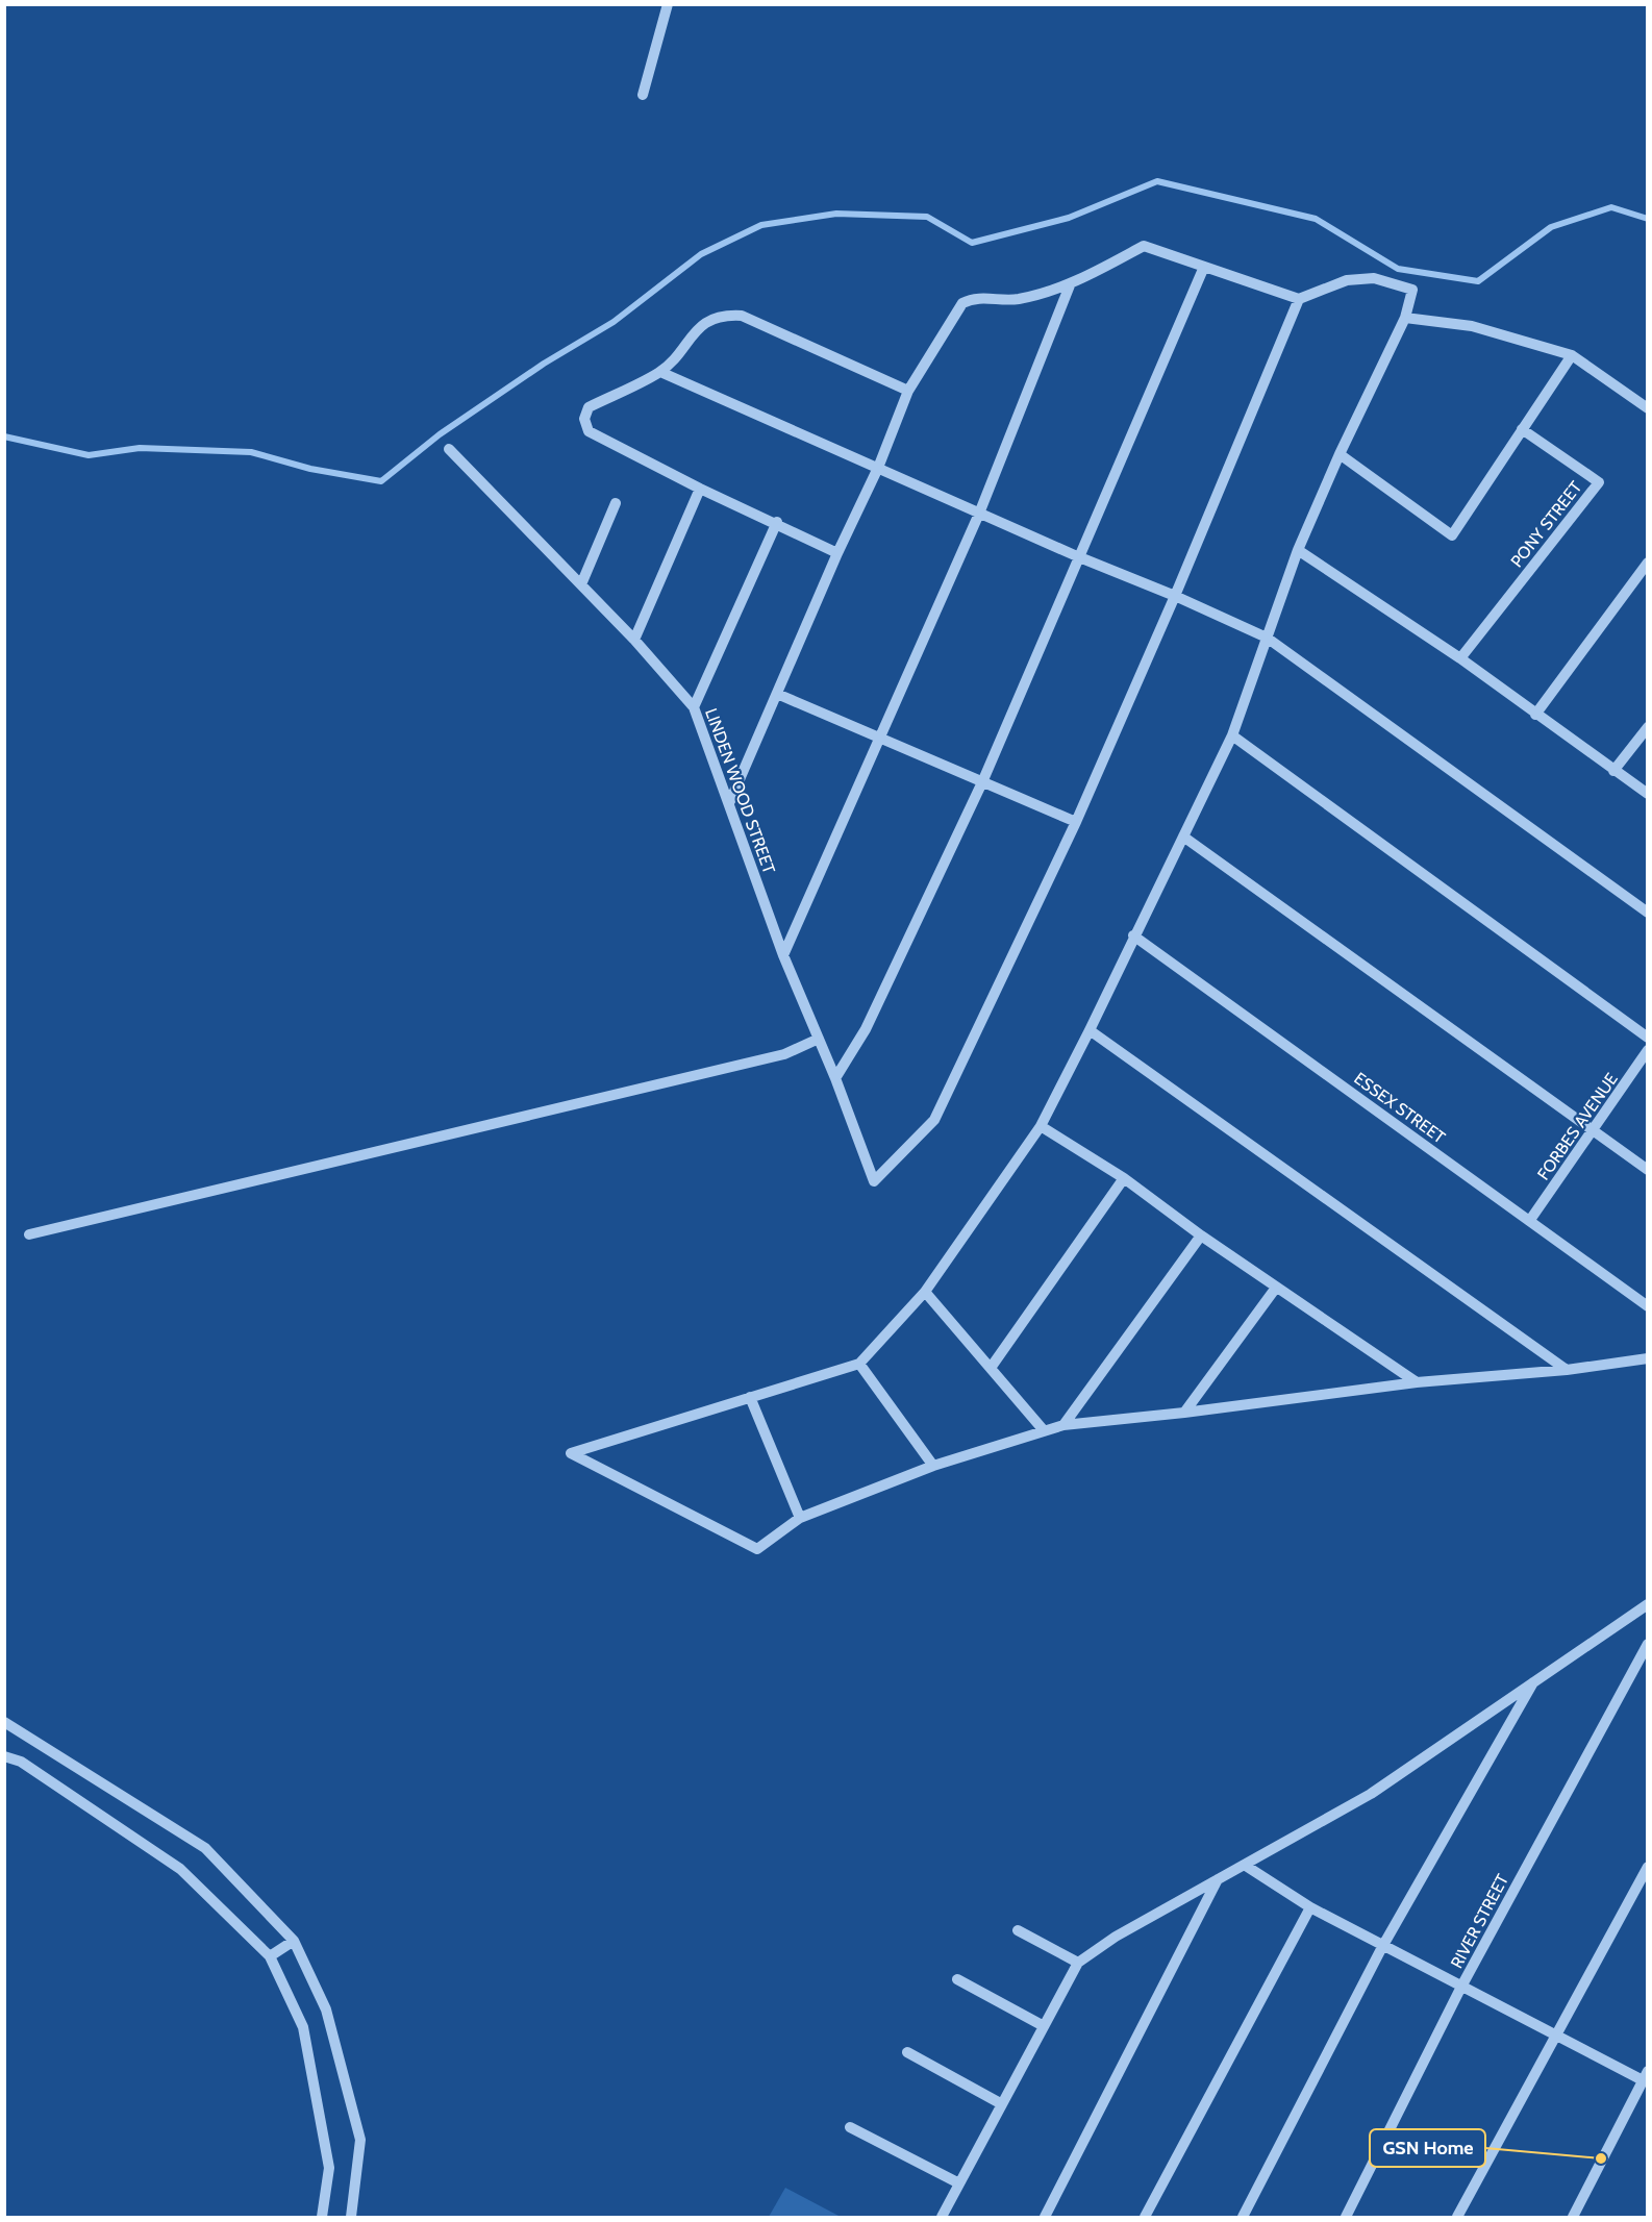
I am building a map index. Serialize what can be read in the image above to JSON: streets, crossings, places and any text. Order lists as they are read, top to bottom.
{
  "streets": {
    "street": [
      "PONY STREET",
      "LINDEN WOOD STREET",
      "ESSEX STREET",
      "FORBES AVENUE",
      "RIVER STREET"
    ]
  },
  "crossings": [
    ["ESSEX STREET", "FORBES AVENUE"]
  ],
  "places": ["GSN Home"]
}
